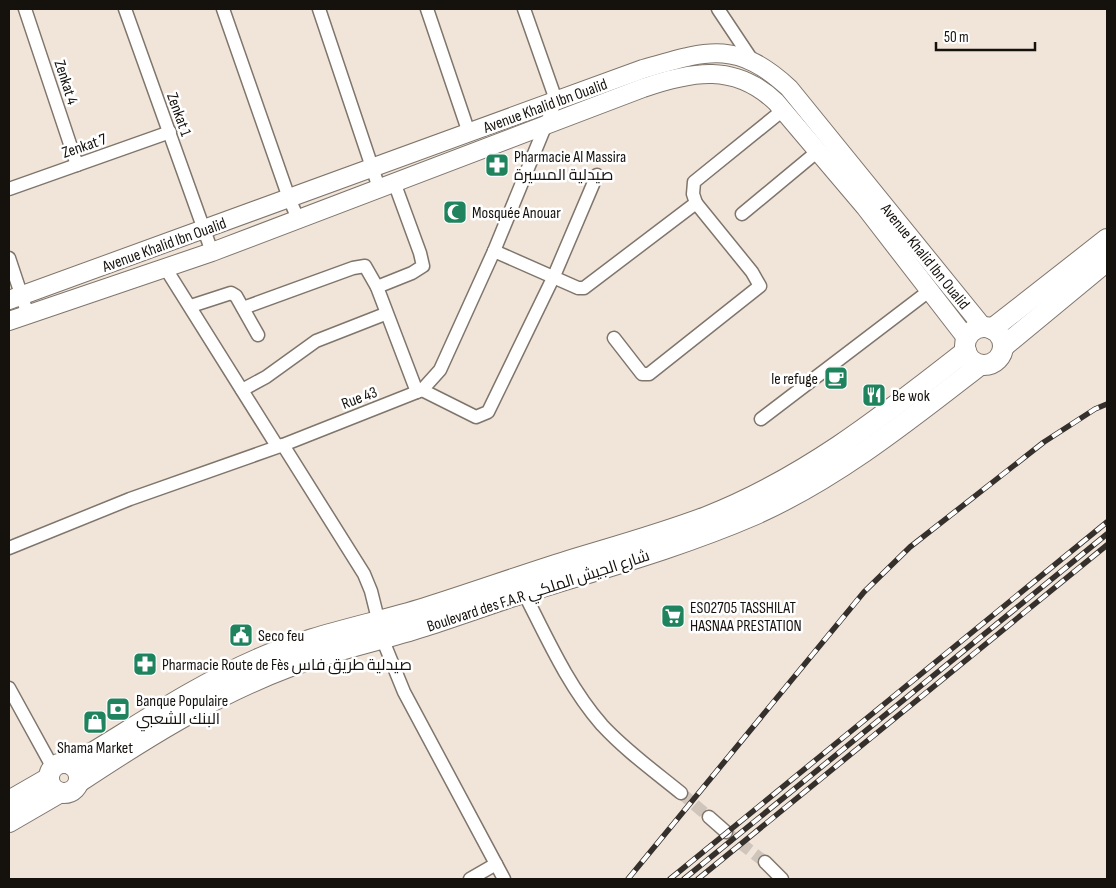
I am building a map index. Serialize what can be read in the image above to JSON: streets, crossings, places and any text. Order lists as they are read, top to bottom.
{
  "streets": {
    "main road": ["Avenue Khalid Ibn Oualid", "Boulevard des F.A.R شارع الجيش الملكي"],
    "street": [
      "Zenkat 4",
      "Zenkat 1",
      "Zenkat 7",
      "Rue 43"
    ]
  },
  "crossings": [
    ["Zenkat 4", "Zenkat 7"],
    ["Avenue Khalid Ibn Oualid", "Zenkat 1"],
    ["Avenue Khalid Ibn Oualid", "Rue 43"],
    ["Avenue Khalid Ibn Oualid", "Boulevard des F.A.R شارع الجيش الملكي"],
    ["Zenkat 1", "Zenkat 7"]
  ],
  "places": {
    "pharmacy": ["Pharmacie Al Massira صيدلية المسيرة", "Pharmacie Route de Fès صيدلية طريق فاس"],
    "mosque": ["Mosquée Anouar"],
    "cafe": ["le refuge"],
    "restaurant": ["Be wok"],
    "supermarket": ["ES02705 TASSHILAT HASNAA PRESTATION"],
    "public building": ["Seco feu"],
    "bank": ["Banque Populaire البنك الشعبي"],
    "shop": ["Shama Market"]
  },
  "scale_bar": "50 m"
}
